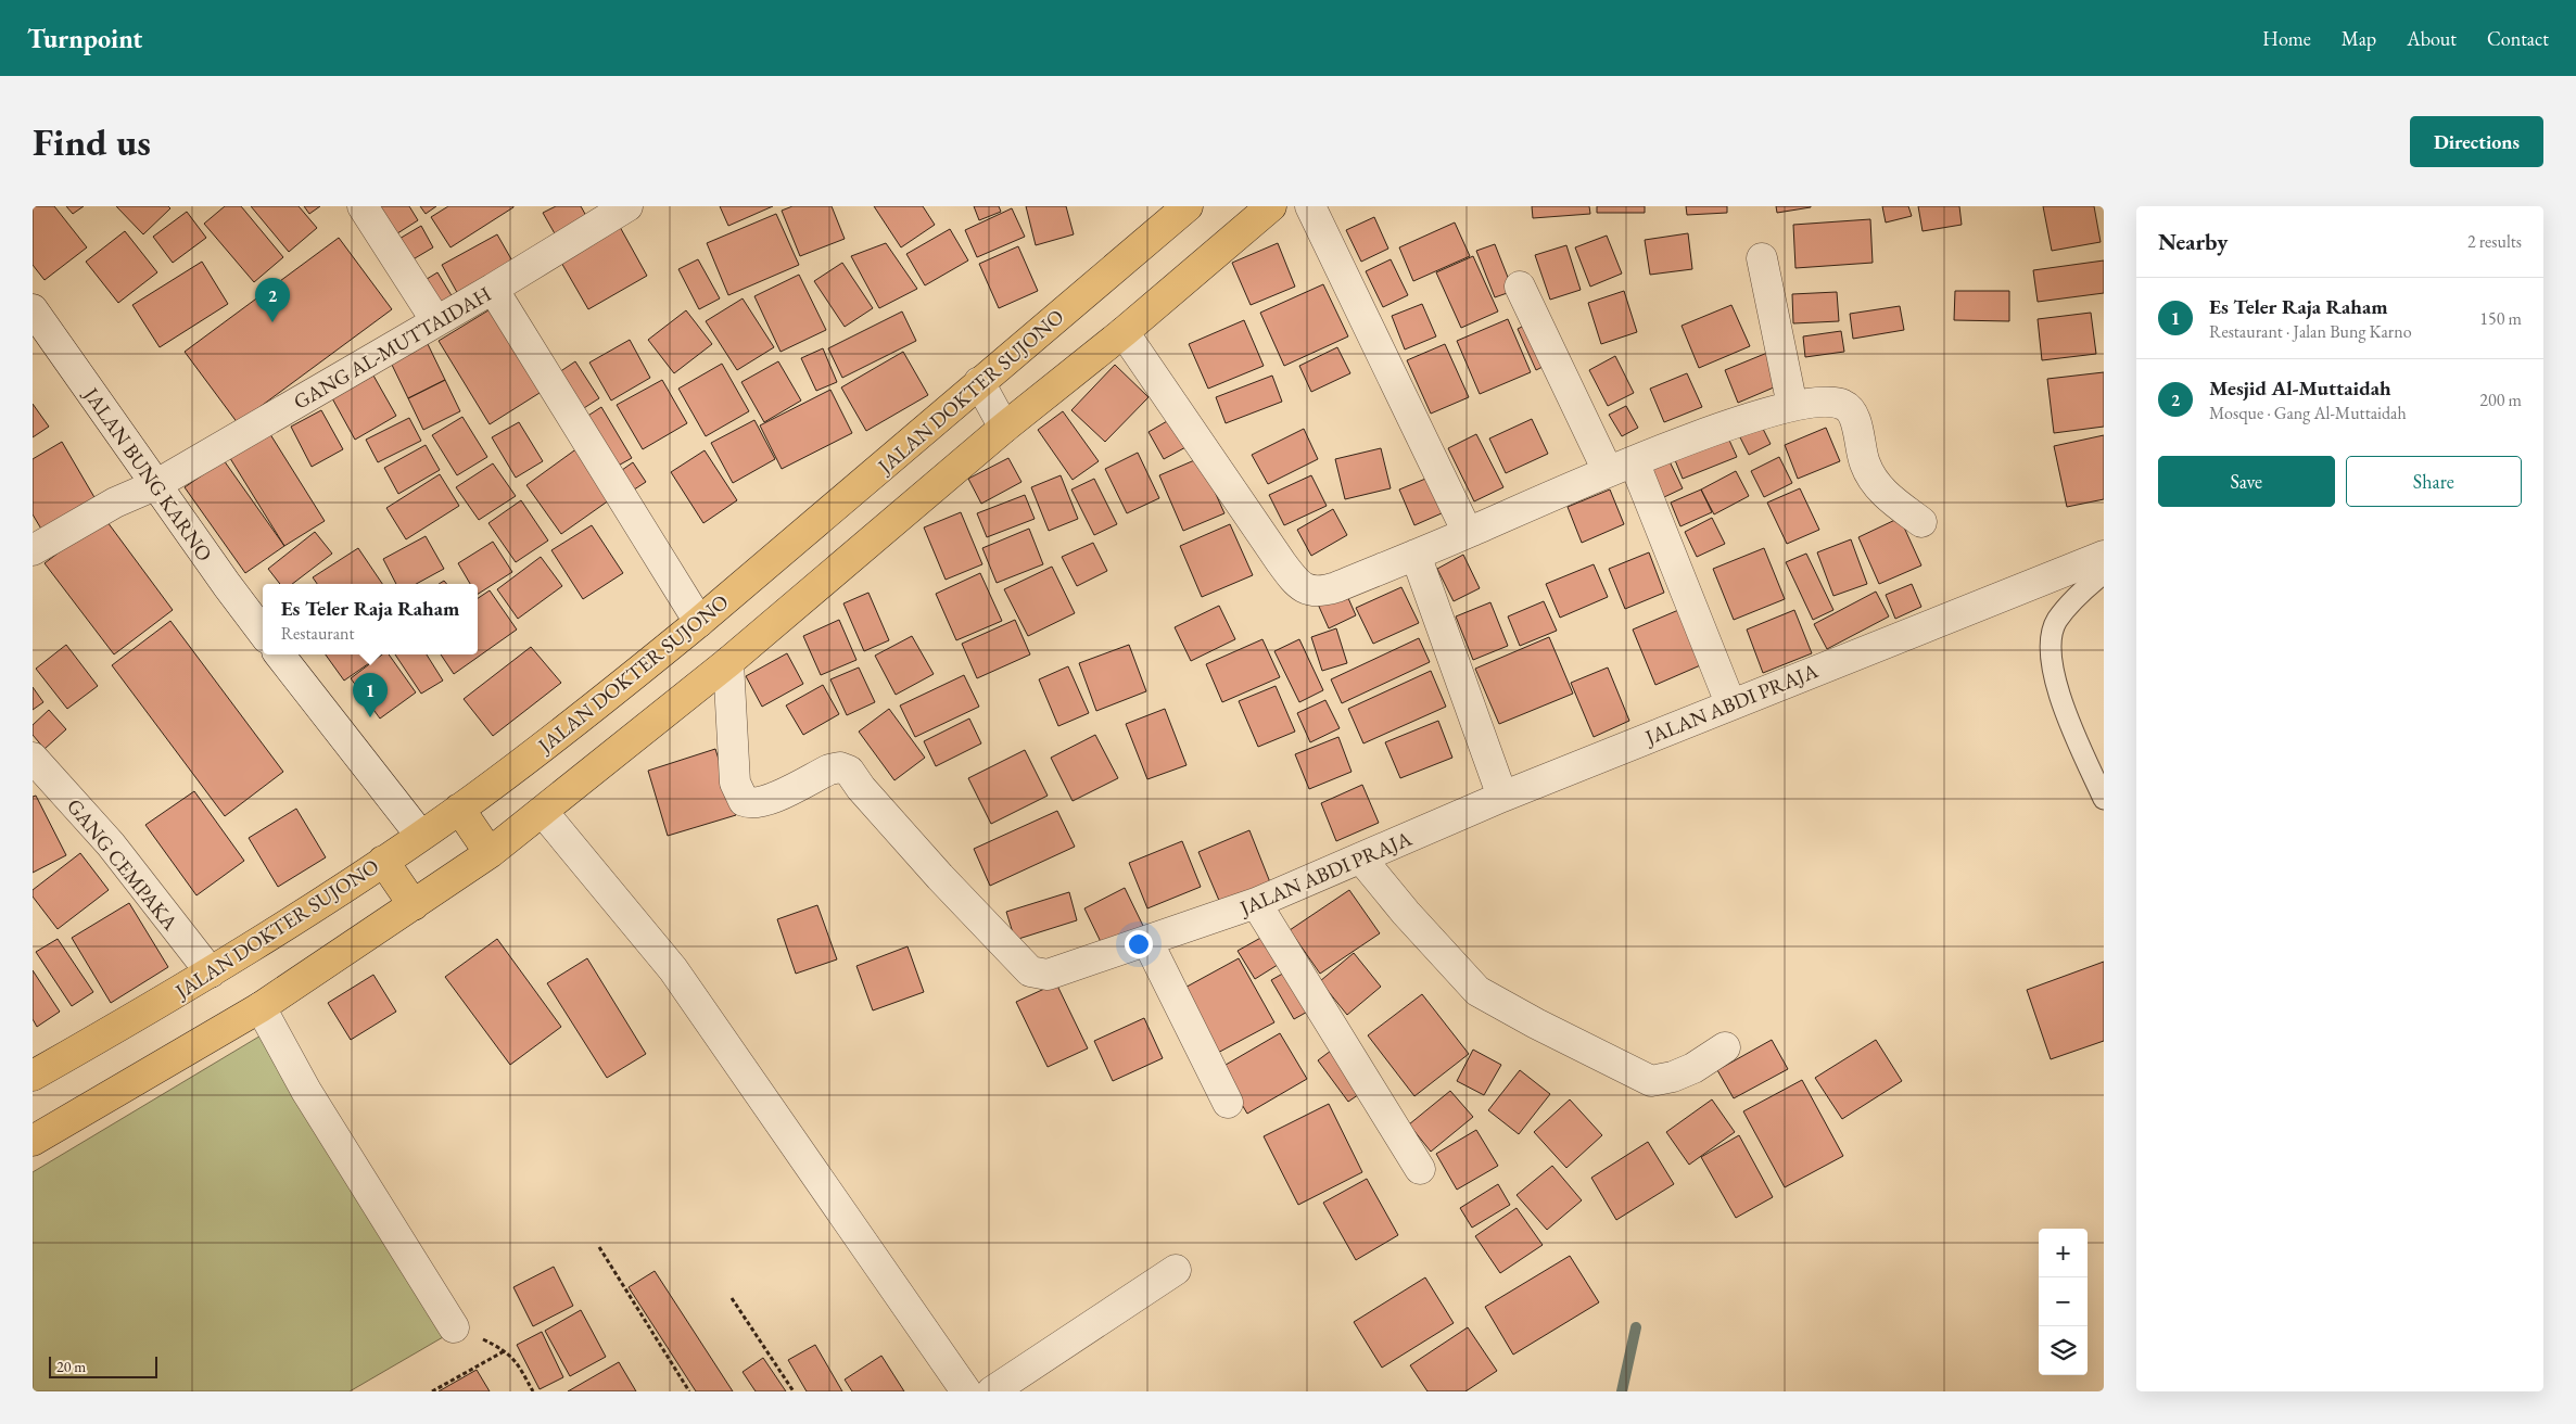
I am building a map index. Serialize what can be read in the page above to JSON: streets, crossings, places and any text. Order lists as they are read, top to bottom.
{
  "streets": {
    "highway": ["JALAN DOKTER SUJONO"],
    "street": [
      "GANG AL-MUTTAIDAH",
      "JALAN BUNG KARNO",
      "JALAN ABDI PRAJA",
      "GANG CEMPAKA"
    ]
  },
  "crossings": [
    ["GANG AL-MUTTAIDAH", "JALAN BUNG KARNO"],
    ["JALAN DOKTER SUJONO", "GANG CEMPAKA"]
  ],
  "scale_bar": "20 m",
  "page": {
    "header": "Turnpoint",
    "nav": [
      "Home",
      "Map",
      "About",
      "Contact"
    ],
    "buttons": [
      "Directions",
      ["Save", "Share"]
    ],
    "title": "Find us",
    "heading": ["Nearby", "2 results"],
    "list": [
      {
        "mark": "1",
        "name": "Es Teler Raja Raham",
        "note": "Restaurant · Jalan Bung Karno",
        "value": "150 m"
      },
      {
        "mark": "2",
        "name": "Mesjid Al-Muttaidah",
        "note": "Mosque · Gang Al-Muttaidah",
        "value": "200 m"
      }
    ],
    "pins": ["2", "1"],
    "popup": ["Es Teler Raja Raham", "Restaurant"],
    "map_buttons": ["+", "−"],
    "scale": "20 m"
  }
}
